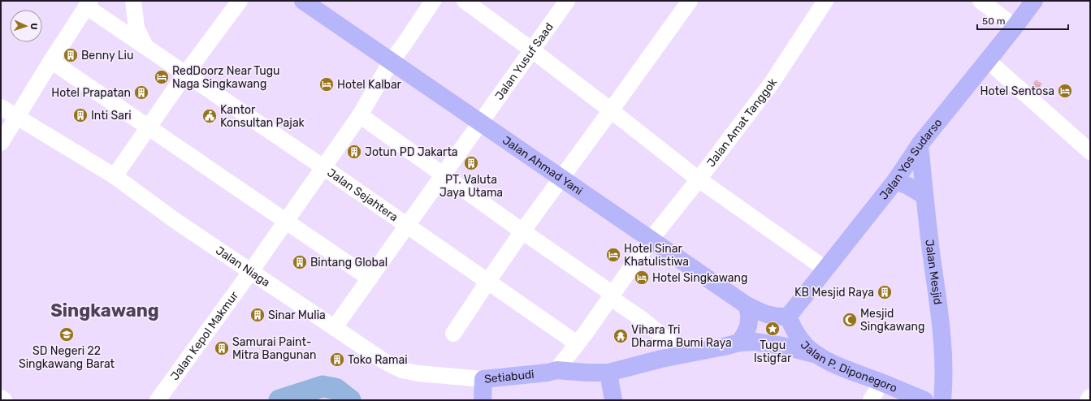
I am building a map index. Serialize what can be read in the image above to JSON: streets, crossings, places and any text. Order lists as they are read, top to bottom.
{
  "streets": {
    "main road": [
      "Jalan Yos Sudarso",
      "Jalan Ahmad Yani",
      "Jalan Mesjid",
      "Jalan P. Diponegoro",
      "Setiabudi"
    ],
    "street": [
      "Jalan Yusuf Saad",
      "Jalan Amat Tanggok",
      "Jalan Sejahtera",
      "Jalan Niaga",
      "Jalan Kepol Makmur"
    ]
  },
  "crossings": [
    ["Jalan Yusuf Saad", "Jalan Ahmad Yani"],
    ["Jalan Yusuf Saad", "Jalan Sejahtera"],
    ["Jalan Yusuf Saad", "Jalan Niaga"],
    ["Jalan Amat Tanggok", "Jalan Ahmad Yani"],
    ["Jalan Amat Tanggok", "Jalan Sejahtera"],
    ["Jalan Yos Sudarso", "Jalan Ahmad Yani"],
    ["Jalan Yos Sudarso", "Jalan Mesjid"],
    ["Jalan Yos Sudarso", "Jalan P. Diponegoro"],
    ["Jalan Ahmad Yani", "Jalan Kepol Makmur"],
    ["Jalan Ahmad Yani", "Jalan P. Diponegoro"],
    ["Jalan Sejahtera", "Jalan Kepol Makmur"],
    ["Jalan Niaga", "Jalan Kepol Makmur"],
    ["Jalan Niaga", "Setiabudi"]
  ],
  "districts": ["Singkawang"],
  "places": {
    "building": [
      "Benny Liu",
      "Hotel Prapatan",
      "Inti Sari",
      "Jotun PD Jakarta",
      "PT. Valuta Jaya Utama",
      "Bintang Global",
      "KB Mesjid Raya",
      "Sinar Mulia",
      "Samurai Paint- Mitra Bangunan",
      "Toko Ramai"
    ],
    "hotel": [
      "RedDoorz Near Tugu Naga Singkawang",
      "Hotel Kalbar",
      "Hotel Sentosa",
      "Hotel Sinar Khatulistiwa",
      "Hotel Singkawang"
    ],
    "public building": ["Kantor Konsultan Pajak"],
    "mosque": ["Mesjid Singkawang"],
    "place": ["Tugu Istigfar"],
    "school or university": ["SD Negeri 22 Singkawang Barat"],
    "temple": ["Vihara Tri Dharma Bumi Raya"]
  },
  "scale_bar": "50 m",
  "north": "right"
}
